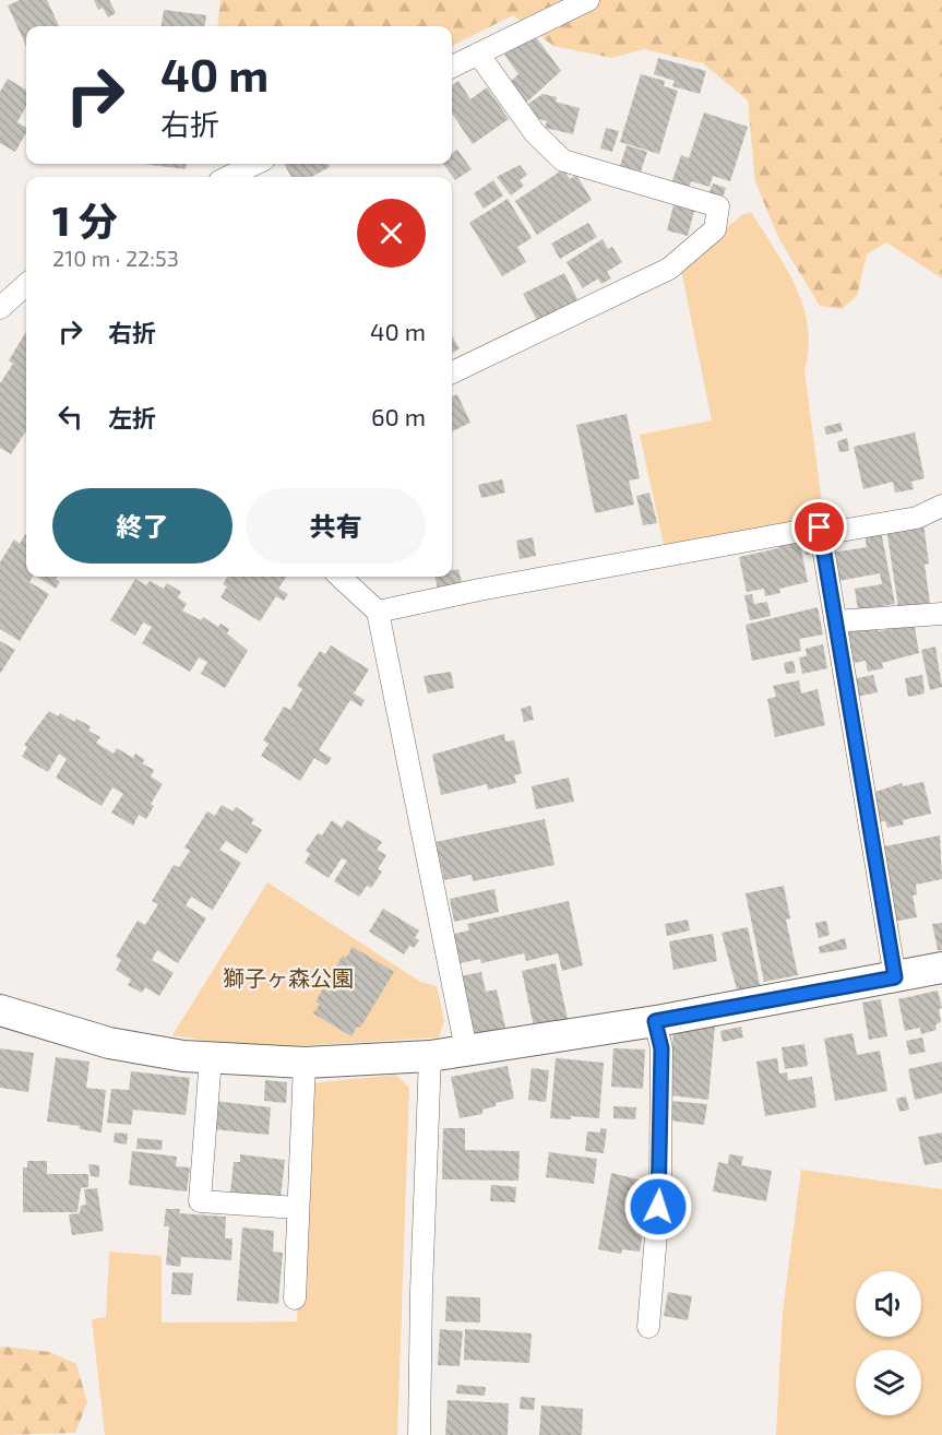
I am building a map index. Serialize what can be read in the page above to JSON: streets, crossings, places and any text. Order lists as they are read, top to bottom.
{
  "parks": ["獅子ヶ森公園"],
  "page": {
    "turn": ["40 m", "右折"],
    "heading": ["1 分", "210 m · 22:53"],
    "list": [
      {
        "name": "右折",
        "value": "40 m"
      },
      {
        "name": "左折",
        "value": "60 m"
      }
    ],
    "buttons": ["終了", "共有"]
  }
}
